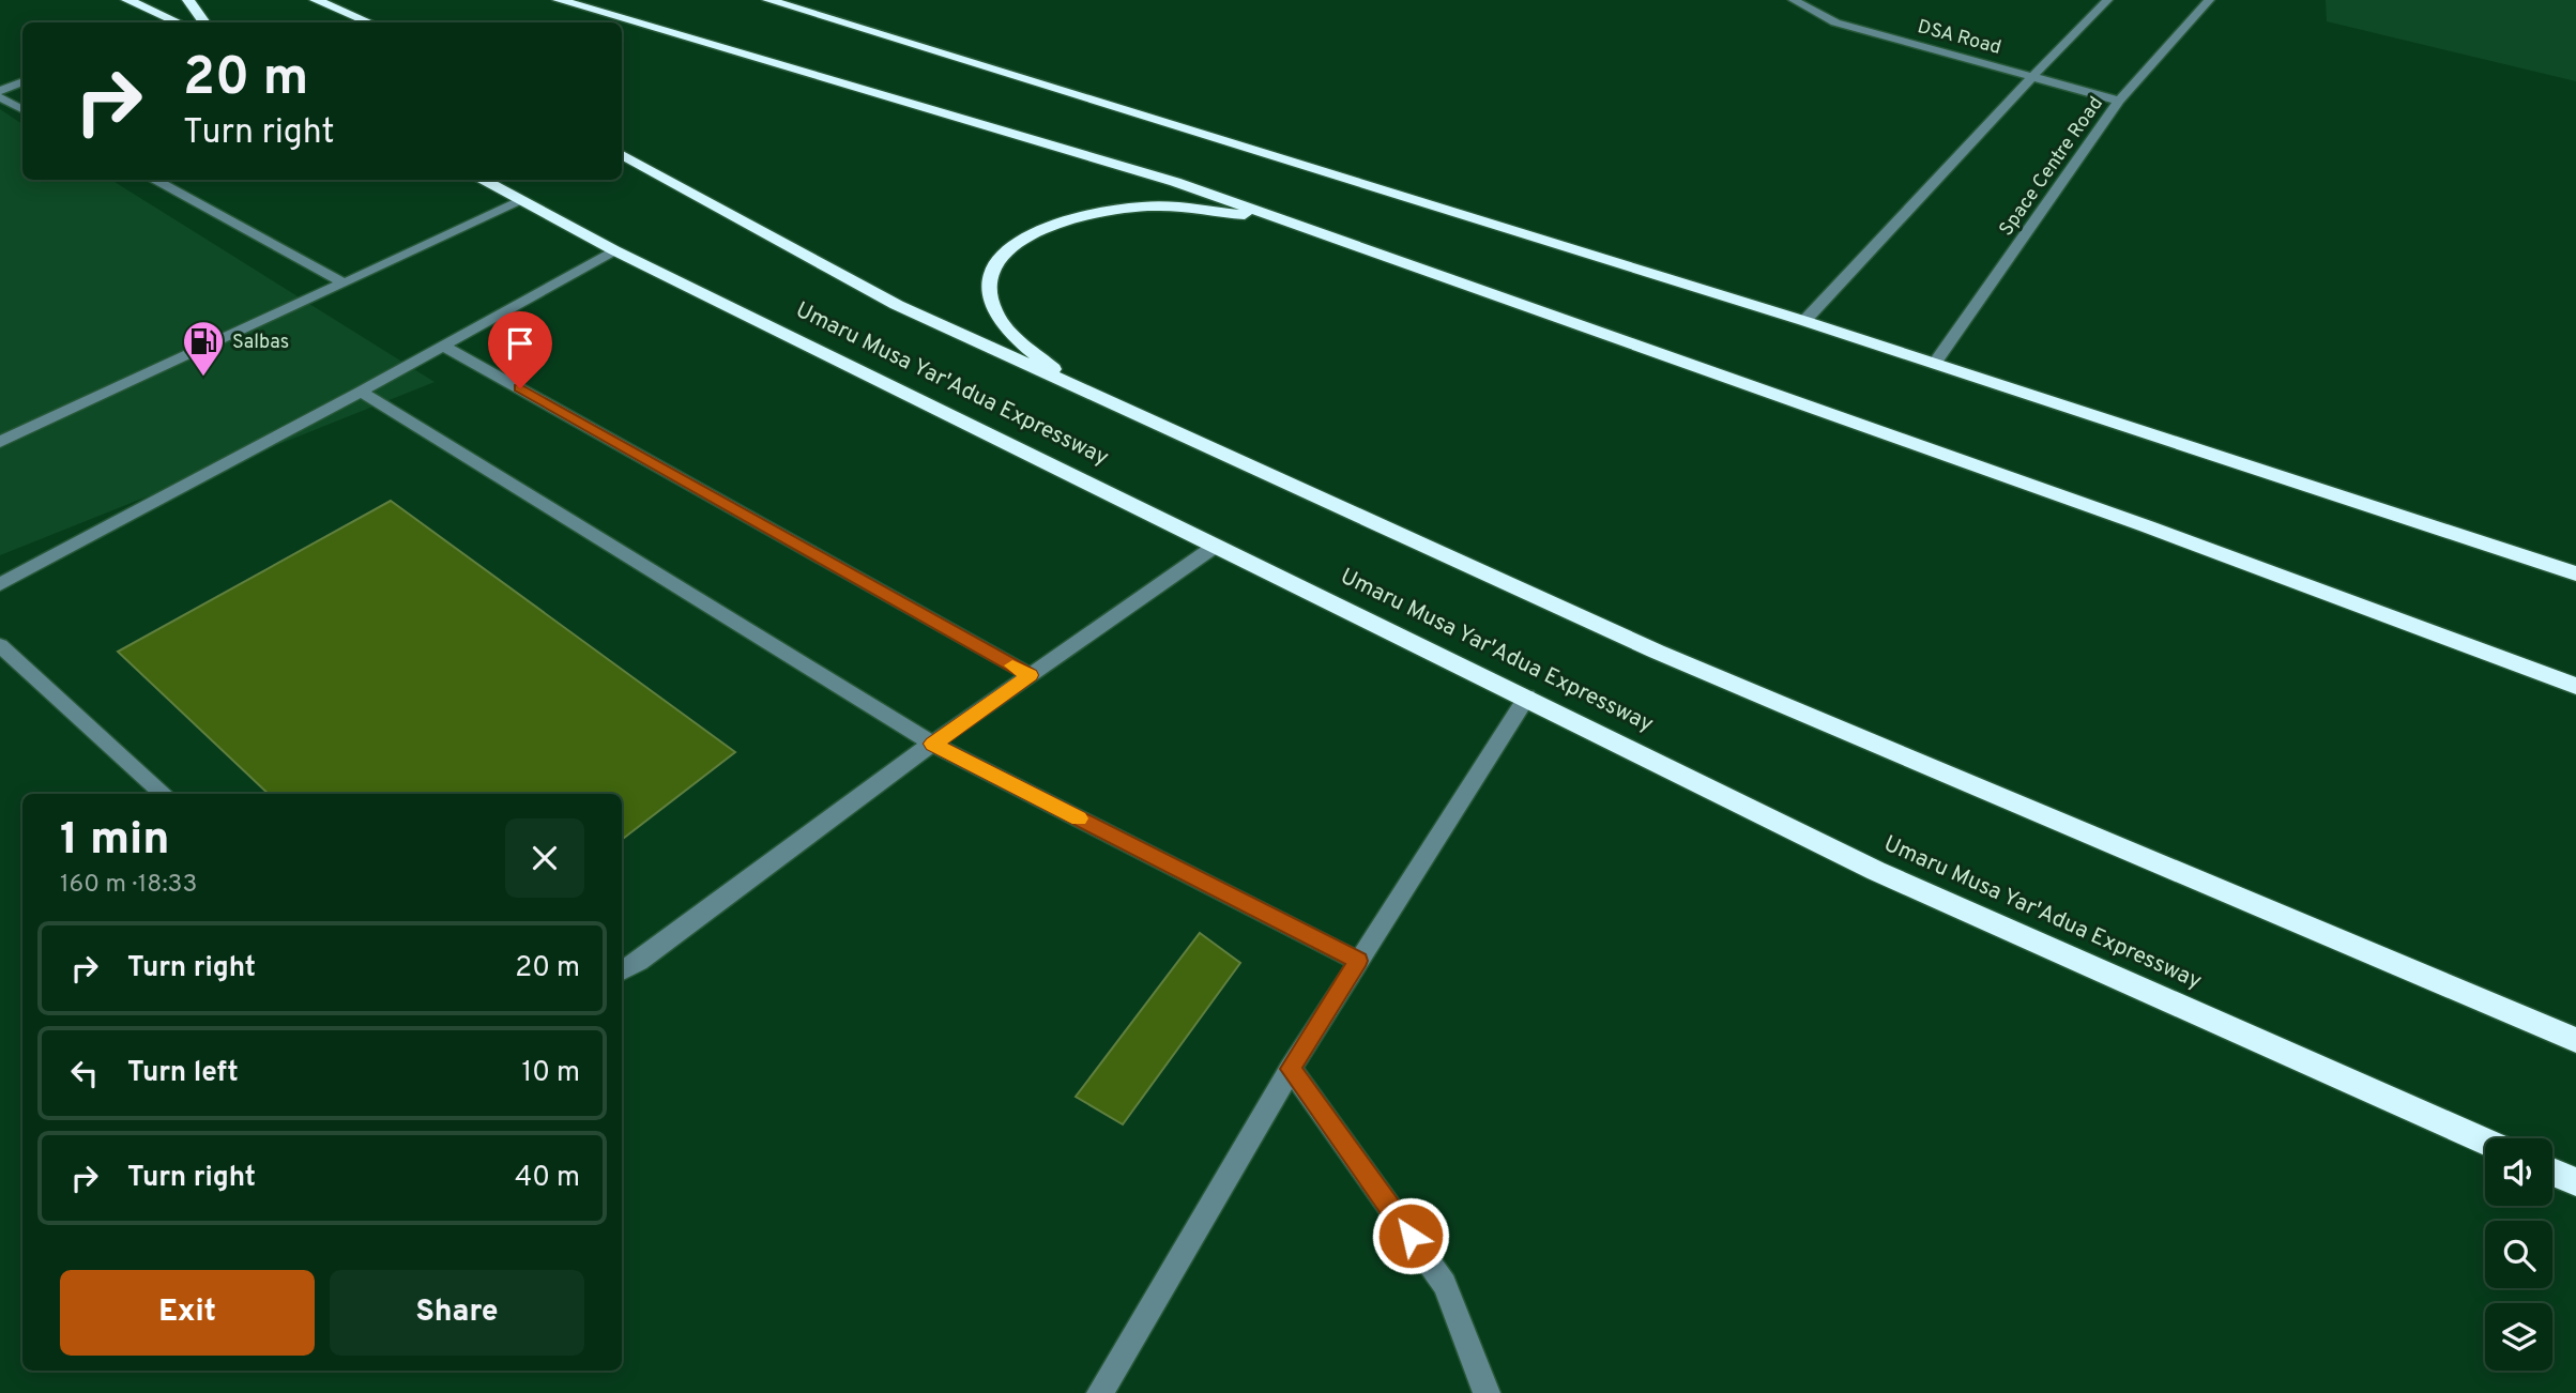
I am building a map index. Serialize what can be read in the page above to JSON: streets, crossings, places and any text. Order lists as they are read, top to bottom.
{
  "streets": {
    "highway": ["Umaru Musa Yar'Adua Expressway"],
    "street": ["DSA Road", "Space Centre Road"]
  },
  "crossings": [
    ["DSA Road", "Space Centre Road"]
  ],
  "places": {
    "fuel station": ["Salbas"]
  },
  "page": {
    "turn": ["20 m", "Turn right"],
    "heading": ["1 min", "160 m · 18:33"],
    "list": [
      {
        "name": "Turn right",
        "value": "20 m"
      },
      {
        "name": "Turn left",
        "value": "10 m"
      },
      {
        "name": "Turn right",
        "value": "40 m"
      }
    ],
    "buttons": ["Exit", "Share"]
  }
}
